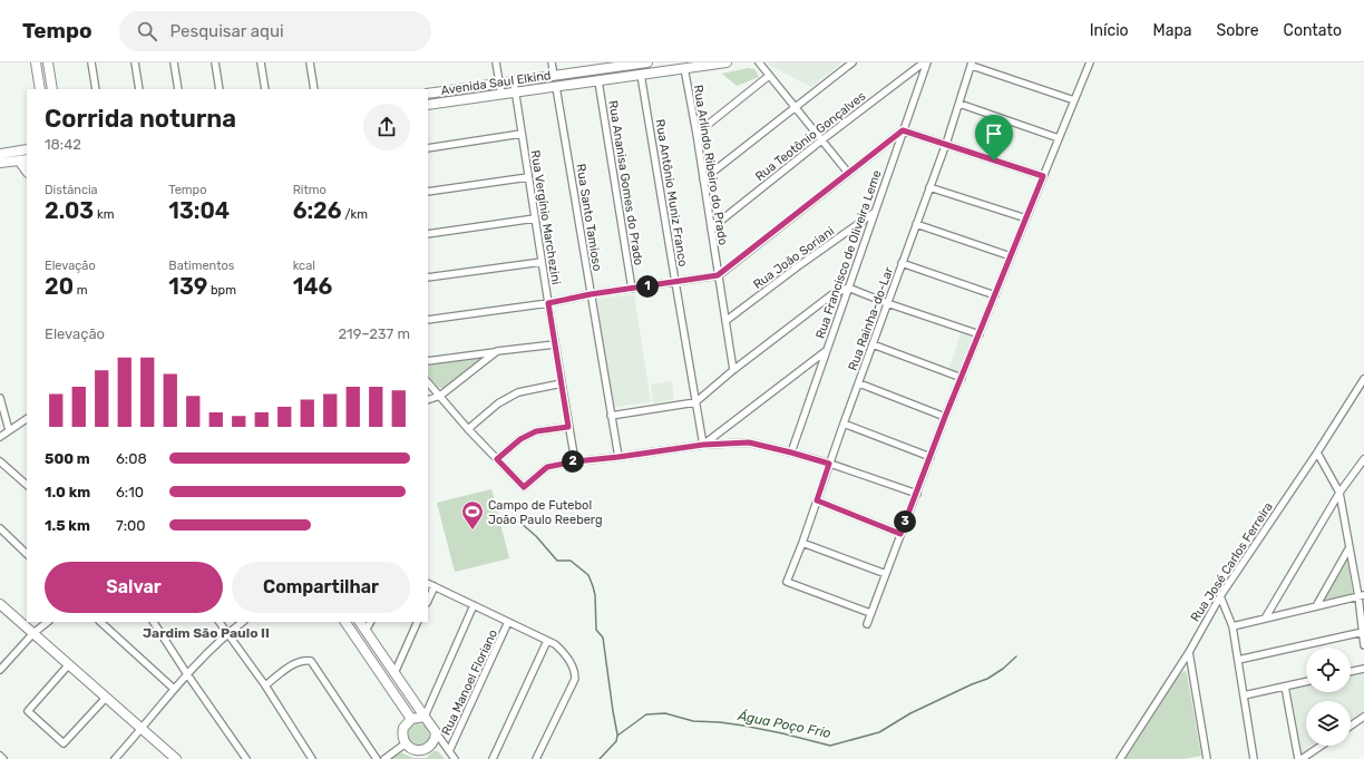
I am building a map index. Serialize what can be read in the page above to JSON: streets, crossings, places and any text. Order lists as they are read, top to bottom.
{
  "streets": {
    "main road": ["Avenida Saul Elkind"],
    "street": [
      "Rua Teotônio Gonçalves",
      "Rua Arlindo Ribeiro do Prado",
      "Rua Ananisa Gomes do Prado",
      "Rua Antônio Muniz Franco",
      "Rua Vergínio Marchezini",
      "Rua Santo Tamioso",
      "Rua Francisco de Oliveira Leme",
      "Rua João Soriani",
      "Rua Rainha-do-Lar",
      "Rua José Carlos Ferreira",
      "Rua Manoel Floriano"
    ]
  },
  "crossings": [
    ["Avenida Saul Elkind", "Rua Arlindo Ribeiro do Prado"],
    ["Avenida Saul Elkind", "Rua Ananisa Gomes do Prado"],
    ["Avenida Saul Elkind", "Rua Antônio Muniz Franco"],
    ["Avenida Saul Elkind", "Rua Vergínio Marchezini"],
    ["Avenida Saul Elkind", "Rua Santo Tamioso"],
    ["Rua Teotônio Gonçalves", "Rua Arlindo Ribeiro do Prado"],
    ["Rua Teotônio Gonçalves", "Rua Francisco de Oliveira Leme"],
    ["Rua Arlindo Ribeiro do Prado", "Rua João Soriani"],
    ["Rua Francisco de Oliveira Leme", "Rua João Soriani"]
  ],
  "districts": ["Jardim São Paulo II"],
  "water": ["Água Poço Frio"],
  "places": {
    "sports": ["Campo de Futebol João Paulo Reeberg"]
  },
  "page": {
    "header": "Tempo",
    "search": "Pesquisar aqui",
    "nav": [
      "Início",
      "Mapa",
      "Sobre",
      "Contato"
    ],
    "heading": ["Corrida noturna", "18:42"],
    "stats": [
      ["Distância", "2.03 km"],
      ["Tempo", "13:04"],
      ["Ritmo", "6:26 /km"],
      ["Elevação", "20 m"],
      ["Batimentos", "139 bpm"],
      ["kcal", "146"]
    ],
    "pins": ["1", "2", "3"],
    "chart": ["Elevação", "219–237 m"],
    "list": [
      {
        "name": "500 m",
        "note": "6:08"
      },
      {
        "name": "1.0 km",
        "note": "6:10"
      },
      {
        "name": "1.5 km",
        "note": "7:00"
      }
    ],
    "buttons": ["Salvar", "Compartilhar"]
  }
}
